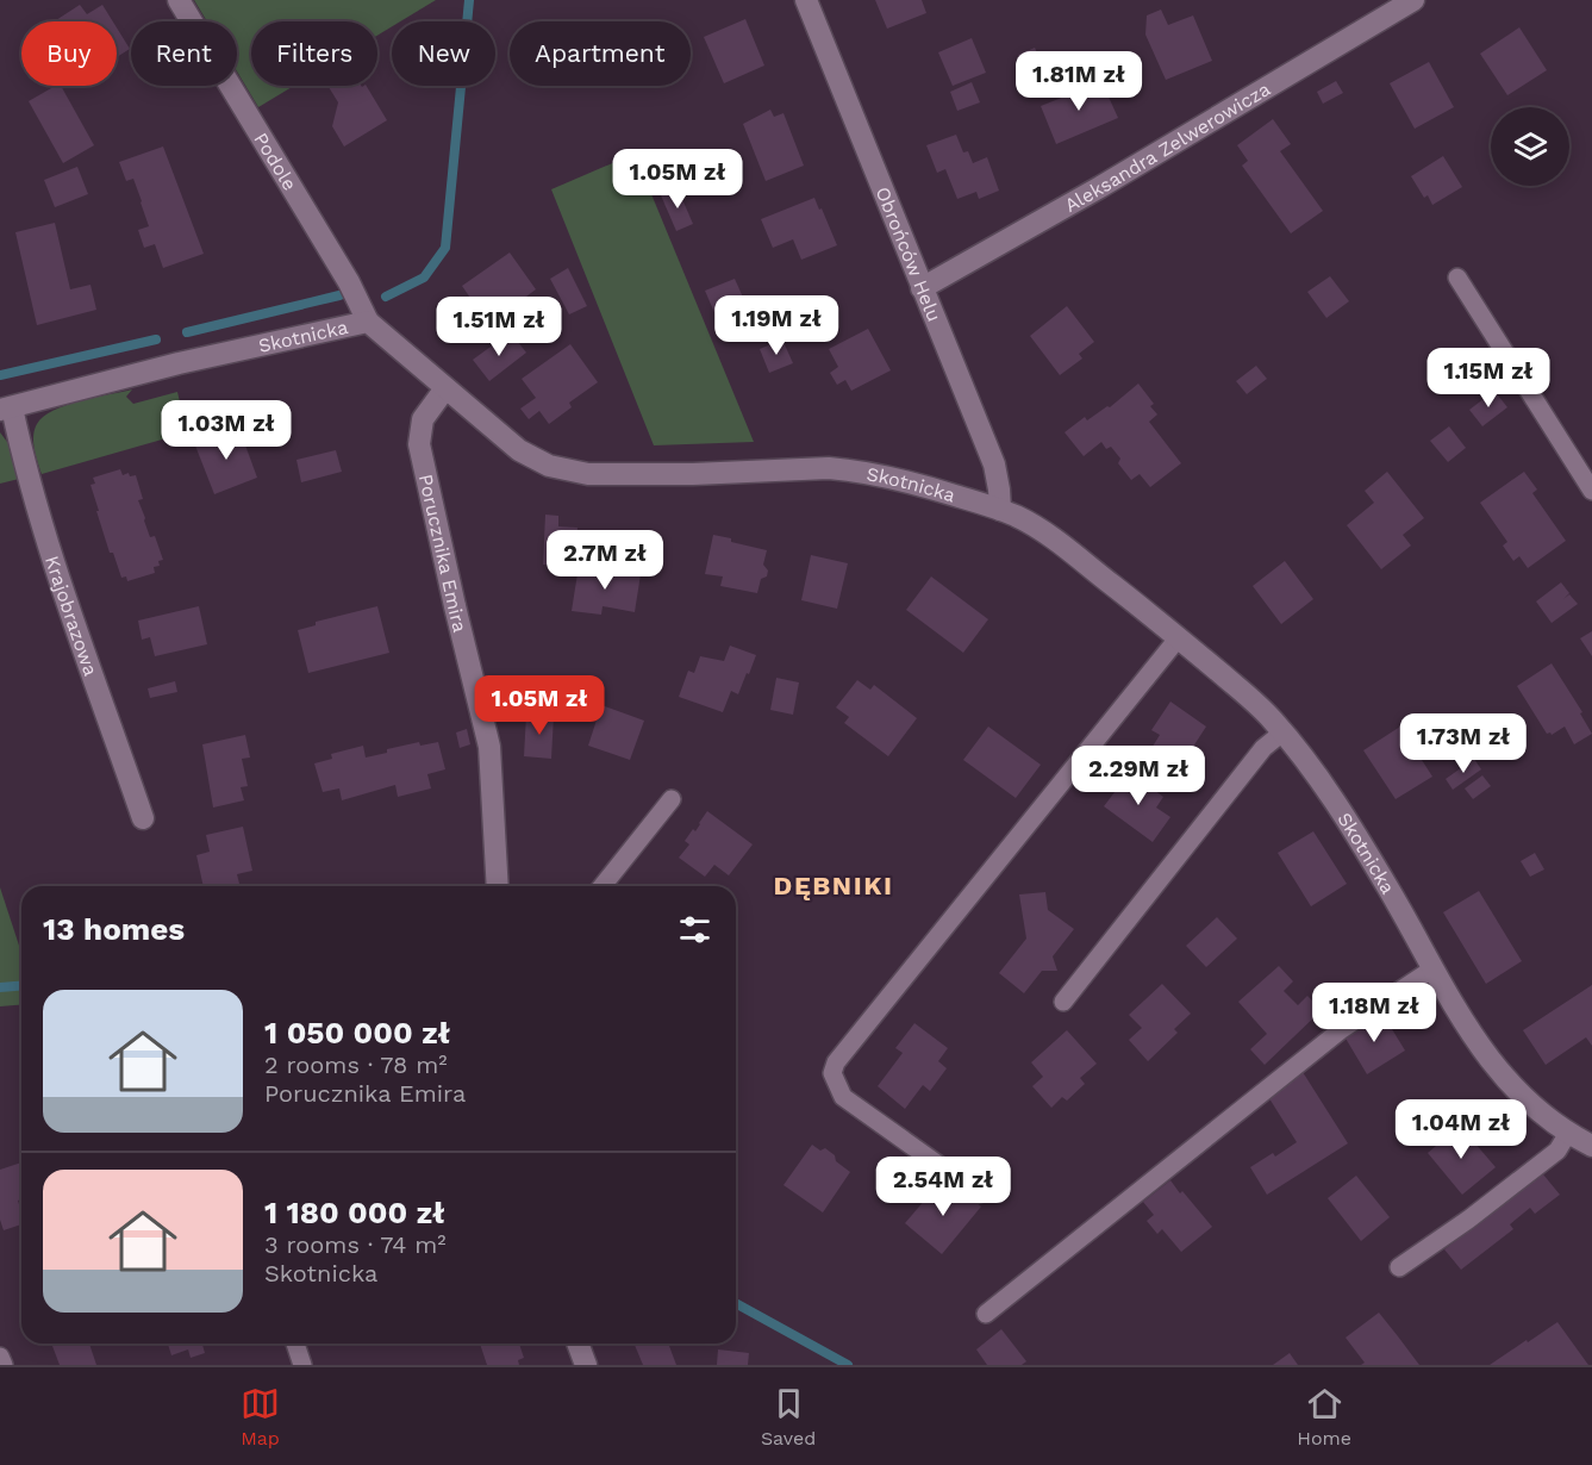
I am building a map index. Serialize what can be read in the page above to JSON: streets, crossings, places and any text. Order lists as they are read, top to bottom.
{
  "streets": {
    "street": [
      "Aleksandra Zelwerowicza",
      "Podole",
      "Obrońców Helu",
      "Skotnicka",
      "Porucznika Emira",
      "Krajobrazowa"
    ]
  },
  "crossings": [
    ["Aleksandra Zelwerowicza", "Obrońców Helu"],
    ["Podole", "Skotnicka"],
    ["Obrońców Helu", "Skotnicka"],
    ["Skotnicka", "Porucznika Emira"],
    ["Skotnicka", "Krajobrazowa"]
  ],
  "districts": ["DĘBNIKI"],
  "page": {
    "chip": [
      "Buy",
      "Rent",
      "Filters",
      "New",
      "Apartment"
    ],
    "price": [
      "1.81M zł",
      "1.05M zł",
      "1.19M zł",
      "1.51M zł",
      "1.15M zł",
      "1.03M zł",
      "2.7M zł",
      "1.05M zł",
      "1.73M zł",
      "2.29M zł",
      "1.18M zł",
      "1.04M zł",
      "2.54M zł"
    ],
    "heading": "13 homes",
    "list": [
      {
        "name": "1 050 000 zł",
        "note": "2 rooms · 78 m² · Porucznika Emira"
      },
      {
        "name": "1 180 000 zł",
        "note": "3 rooms · 74 m² · Skotnicka"
      }
    ],
    "tabs": ["Map", "Saved", "Home"]
  }
}
